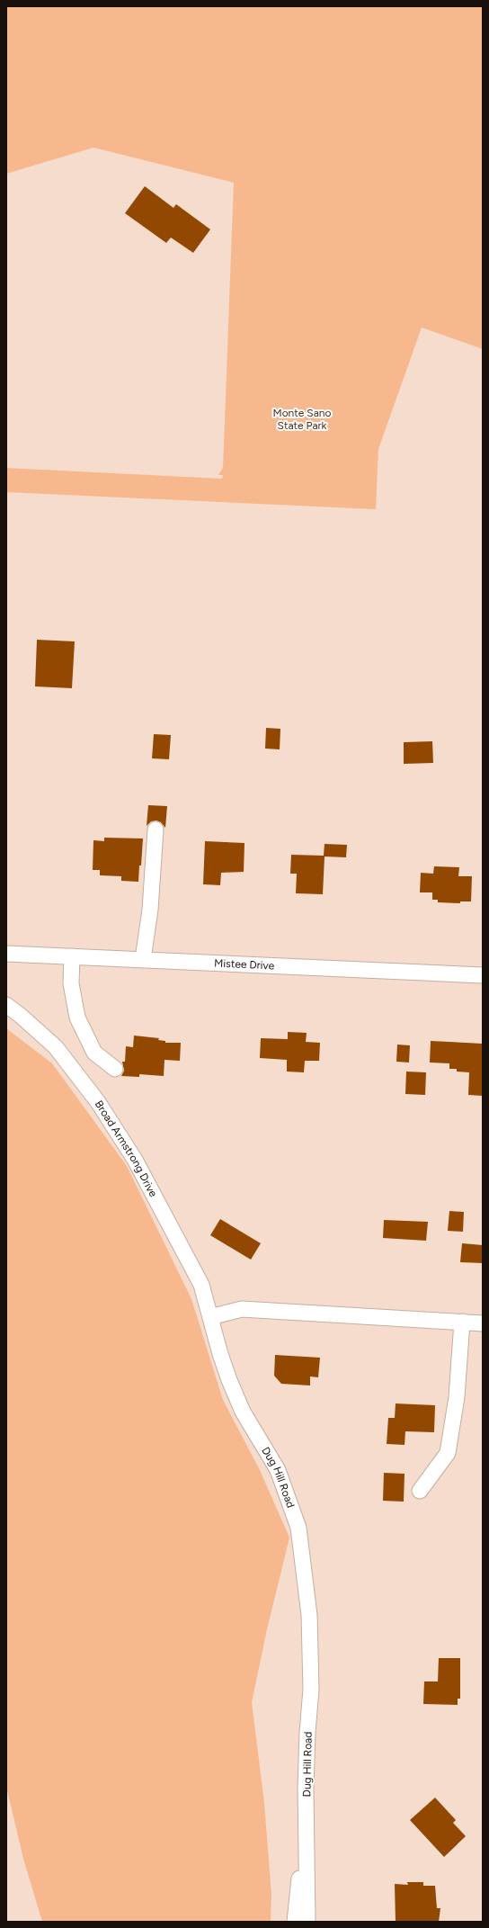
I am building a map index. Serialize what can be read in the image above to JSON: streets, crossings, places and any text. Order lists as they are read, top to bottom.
{
  "streets": {
    "street": ["Mistee Drive", "Broad Armstrong Drive", "Dug Hill Road"]
  },
  "crossings": [
    ["Broad Armstrong Drive", "Dug Hill Road"]
  ],
  "parks": ["Monte Sano State Park"]
}
